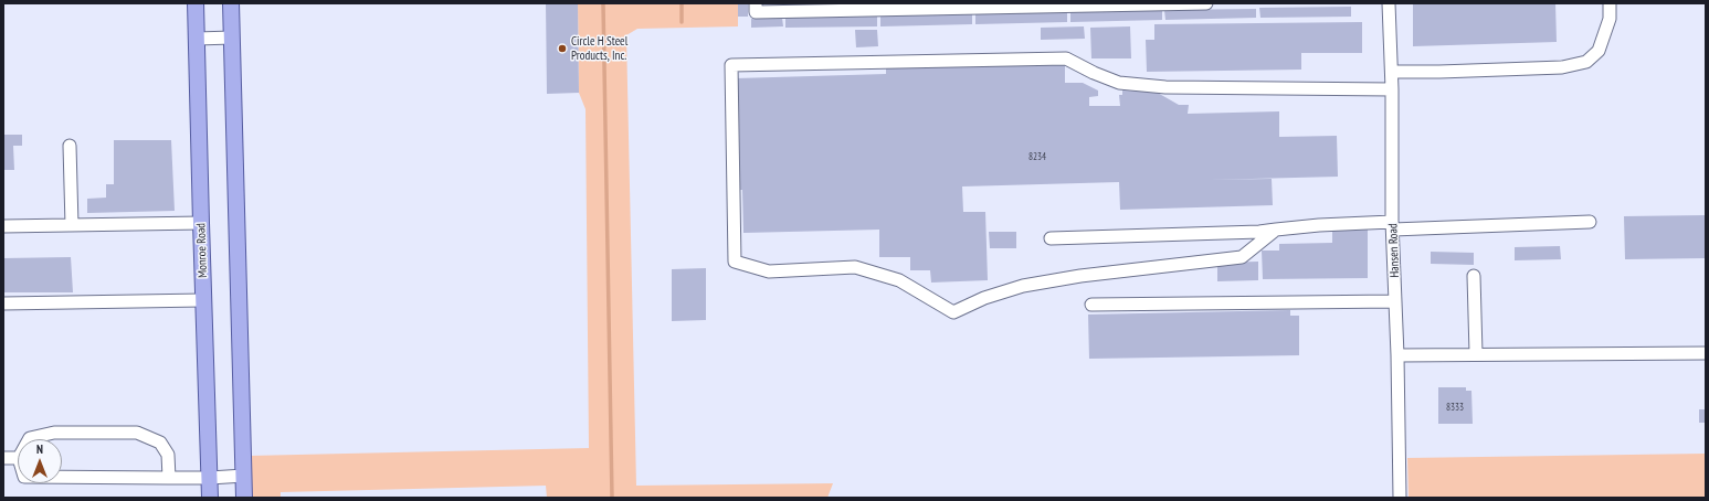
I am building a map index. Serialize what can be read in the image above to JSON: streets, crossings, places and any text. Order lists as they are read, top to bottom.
{
  "streets": {
    "main road": ["Monroe Road"],
    "street": ["Hansen Road"]
  },
  "places": ["Circle H Steel Products, Inc."],
  "house_numbers": ["8234", "8333"],
  "north": "top"
}
